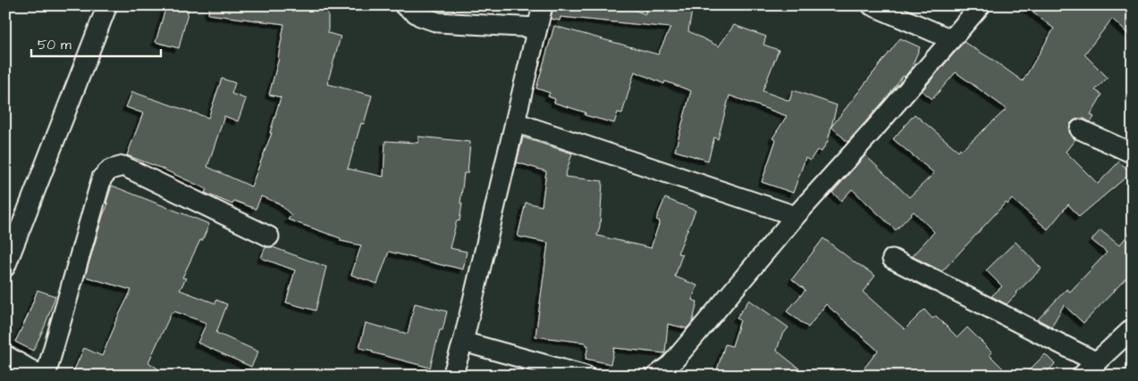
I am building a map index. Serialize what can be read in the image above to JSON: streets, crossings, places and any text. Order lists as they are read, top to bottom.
{
  "scale_bar": "50 m"
}
